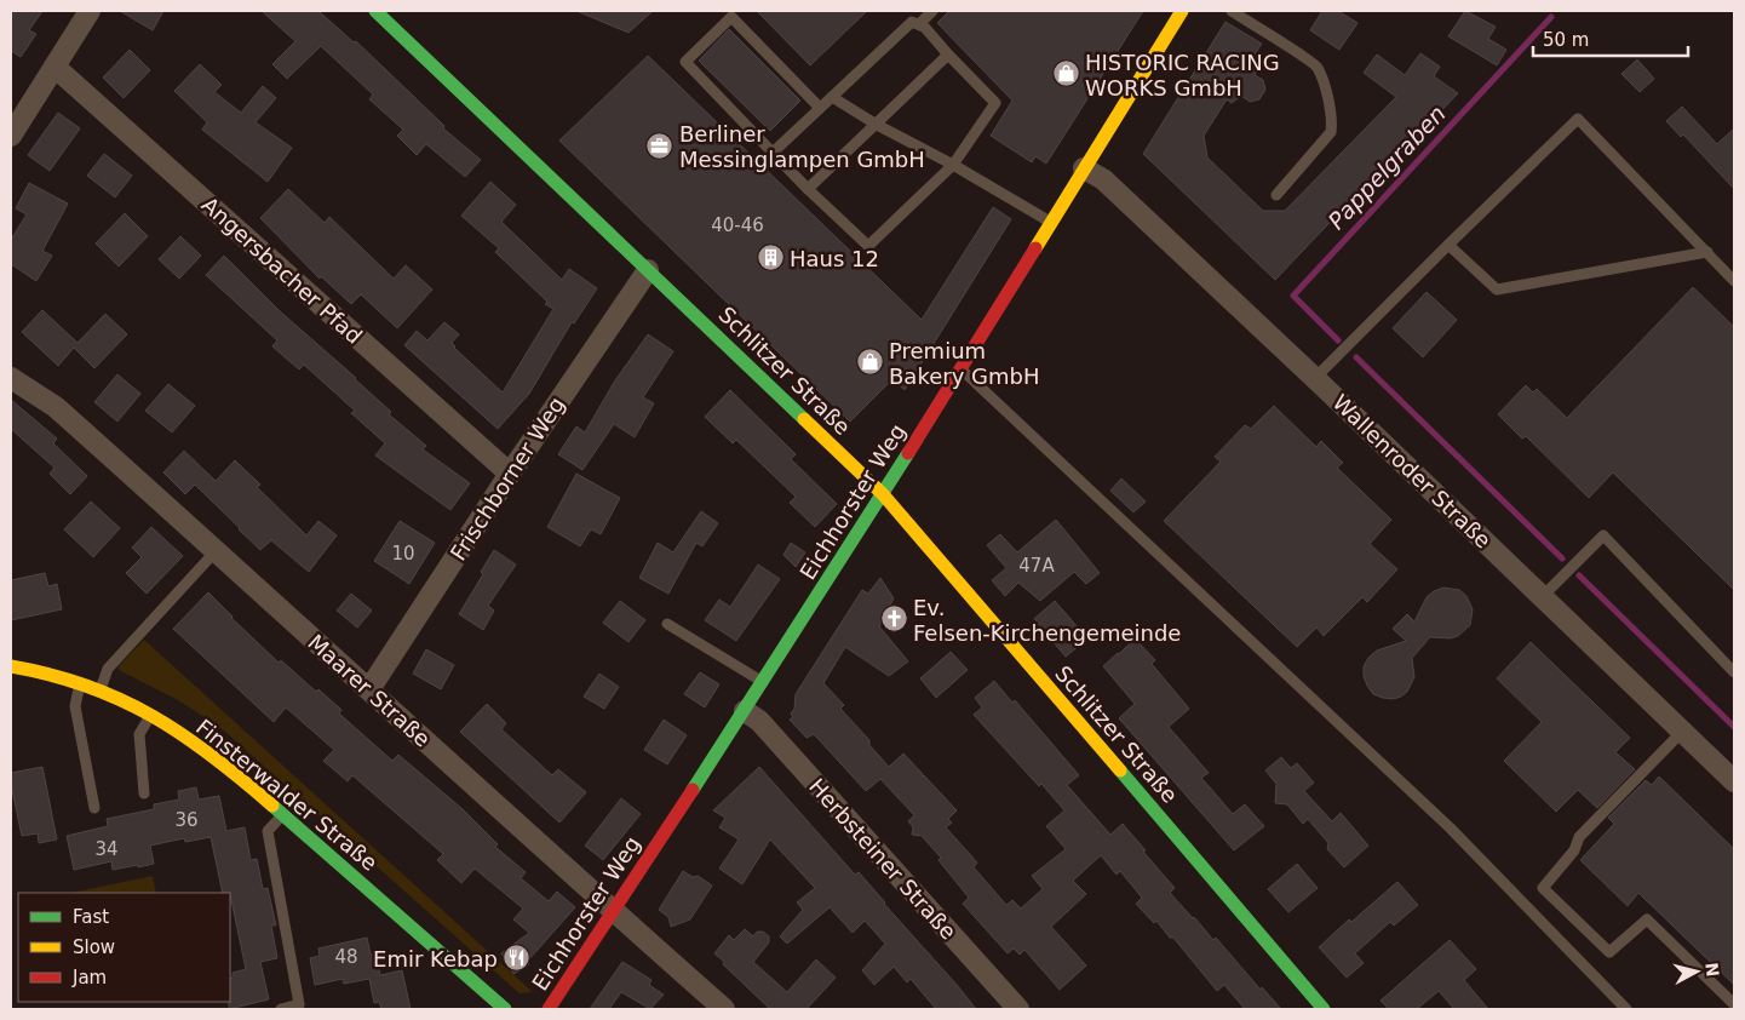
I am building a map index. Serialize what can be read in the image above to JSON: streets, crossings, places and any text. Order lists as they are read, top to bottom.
{
  "streets": {
    "street": [
      "Angersbacher Pfad",
      "Schlitzer Straße",
      "Wallenroder Straße",
      "Frischborner Weg",
      "Eichhorster Weg",
      "Maarer Straße",
      "Finsterwalder Straße",
      "Herbsteiner Straße"
    ]
  },
  "crossings": [
    ["Angersbacher Pfad", "Frischborner Weg"],
    ["Schlitzer Straße", "Frischborner Weg"],
    ["Schlitzer Straße", "Eichhorster Weg"],
    ["Wallenroder Straße", "Eichhorster Weg"],
    ["Frischborner Weg", "Maarer Straße"],
    ["Eichhorster Weg", "Maarer Straße"],
    ["Eichhorster Weg", "Herbsteiner Straße"]
  ],
  "water": ["Pappelgraben"],
  "places": {
    "shop": ["HISTORIC RACING WORKS GmbH", "Premium Bakery GmbH"],
    "office": ["Berliner Messinglampen GmbH"],
    "building": ["Haus 12"],
    "church": ["Ev. Felsen-Kirchengemeinde"],
    "restaurant": ["Emir Kebap"]
  },
  "house_numbers": [
    "40-46",
    "10",
    "47A",
    "36",
    "34",
    "48"
  ],
  "legend": ["Fast", "Slow", "Jam"],
  "scale_bar": "50 m",
  "north": "right"
}
